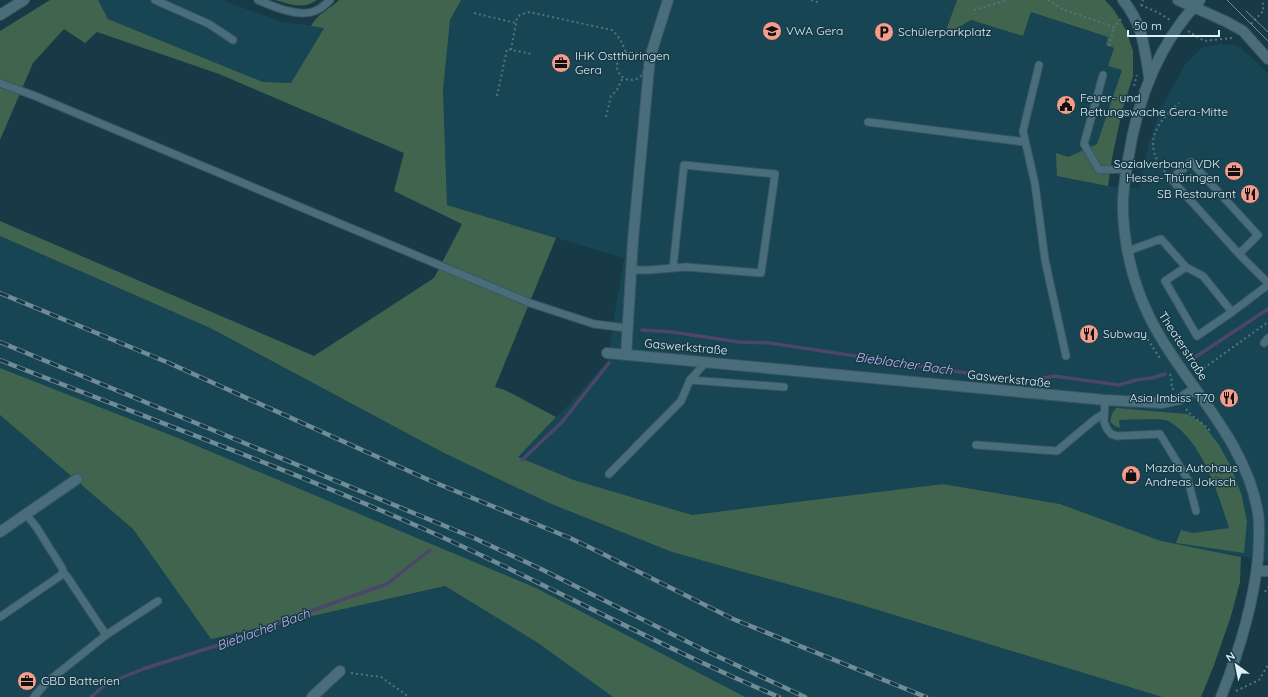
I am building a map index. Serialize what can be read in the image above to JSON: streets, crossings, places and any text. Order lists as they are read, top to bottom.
{
  "streets": {
    "street": ["Theaterstraße", "Gaswerkstraße"]
  },
  "crossings": [
    ["Theaterstraße", "Gaswerkstraße"]
  ],
  "water": ["Bieblacher Bach"],
  "places": {
    "school or university": ["VWA Gera"],
    "parking": ["Schülerparkplatz"],
    "office": ["IHK Ostthüringen Gera", "Sozialverband VDK Hesse-Thüringen", "GBD Batterien"],
    "public building": ["Feuer- und Rettungswache Gera-Mitte"],
    "restaurant": ["SB Restaurant", "Subway", "Asia Imbiss T70"],
    "shop": ["Mazda Autohaus Andreas Jokisch"]
  },
  "scale_bar": "50 m",
  "north": "top left"
}
